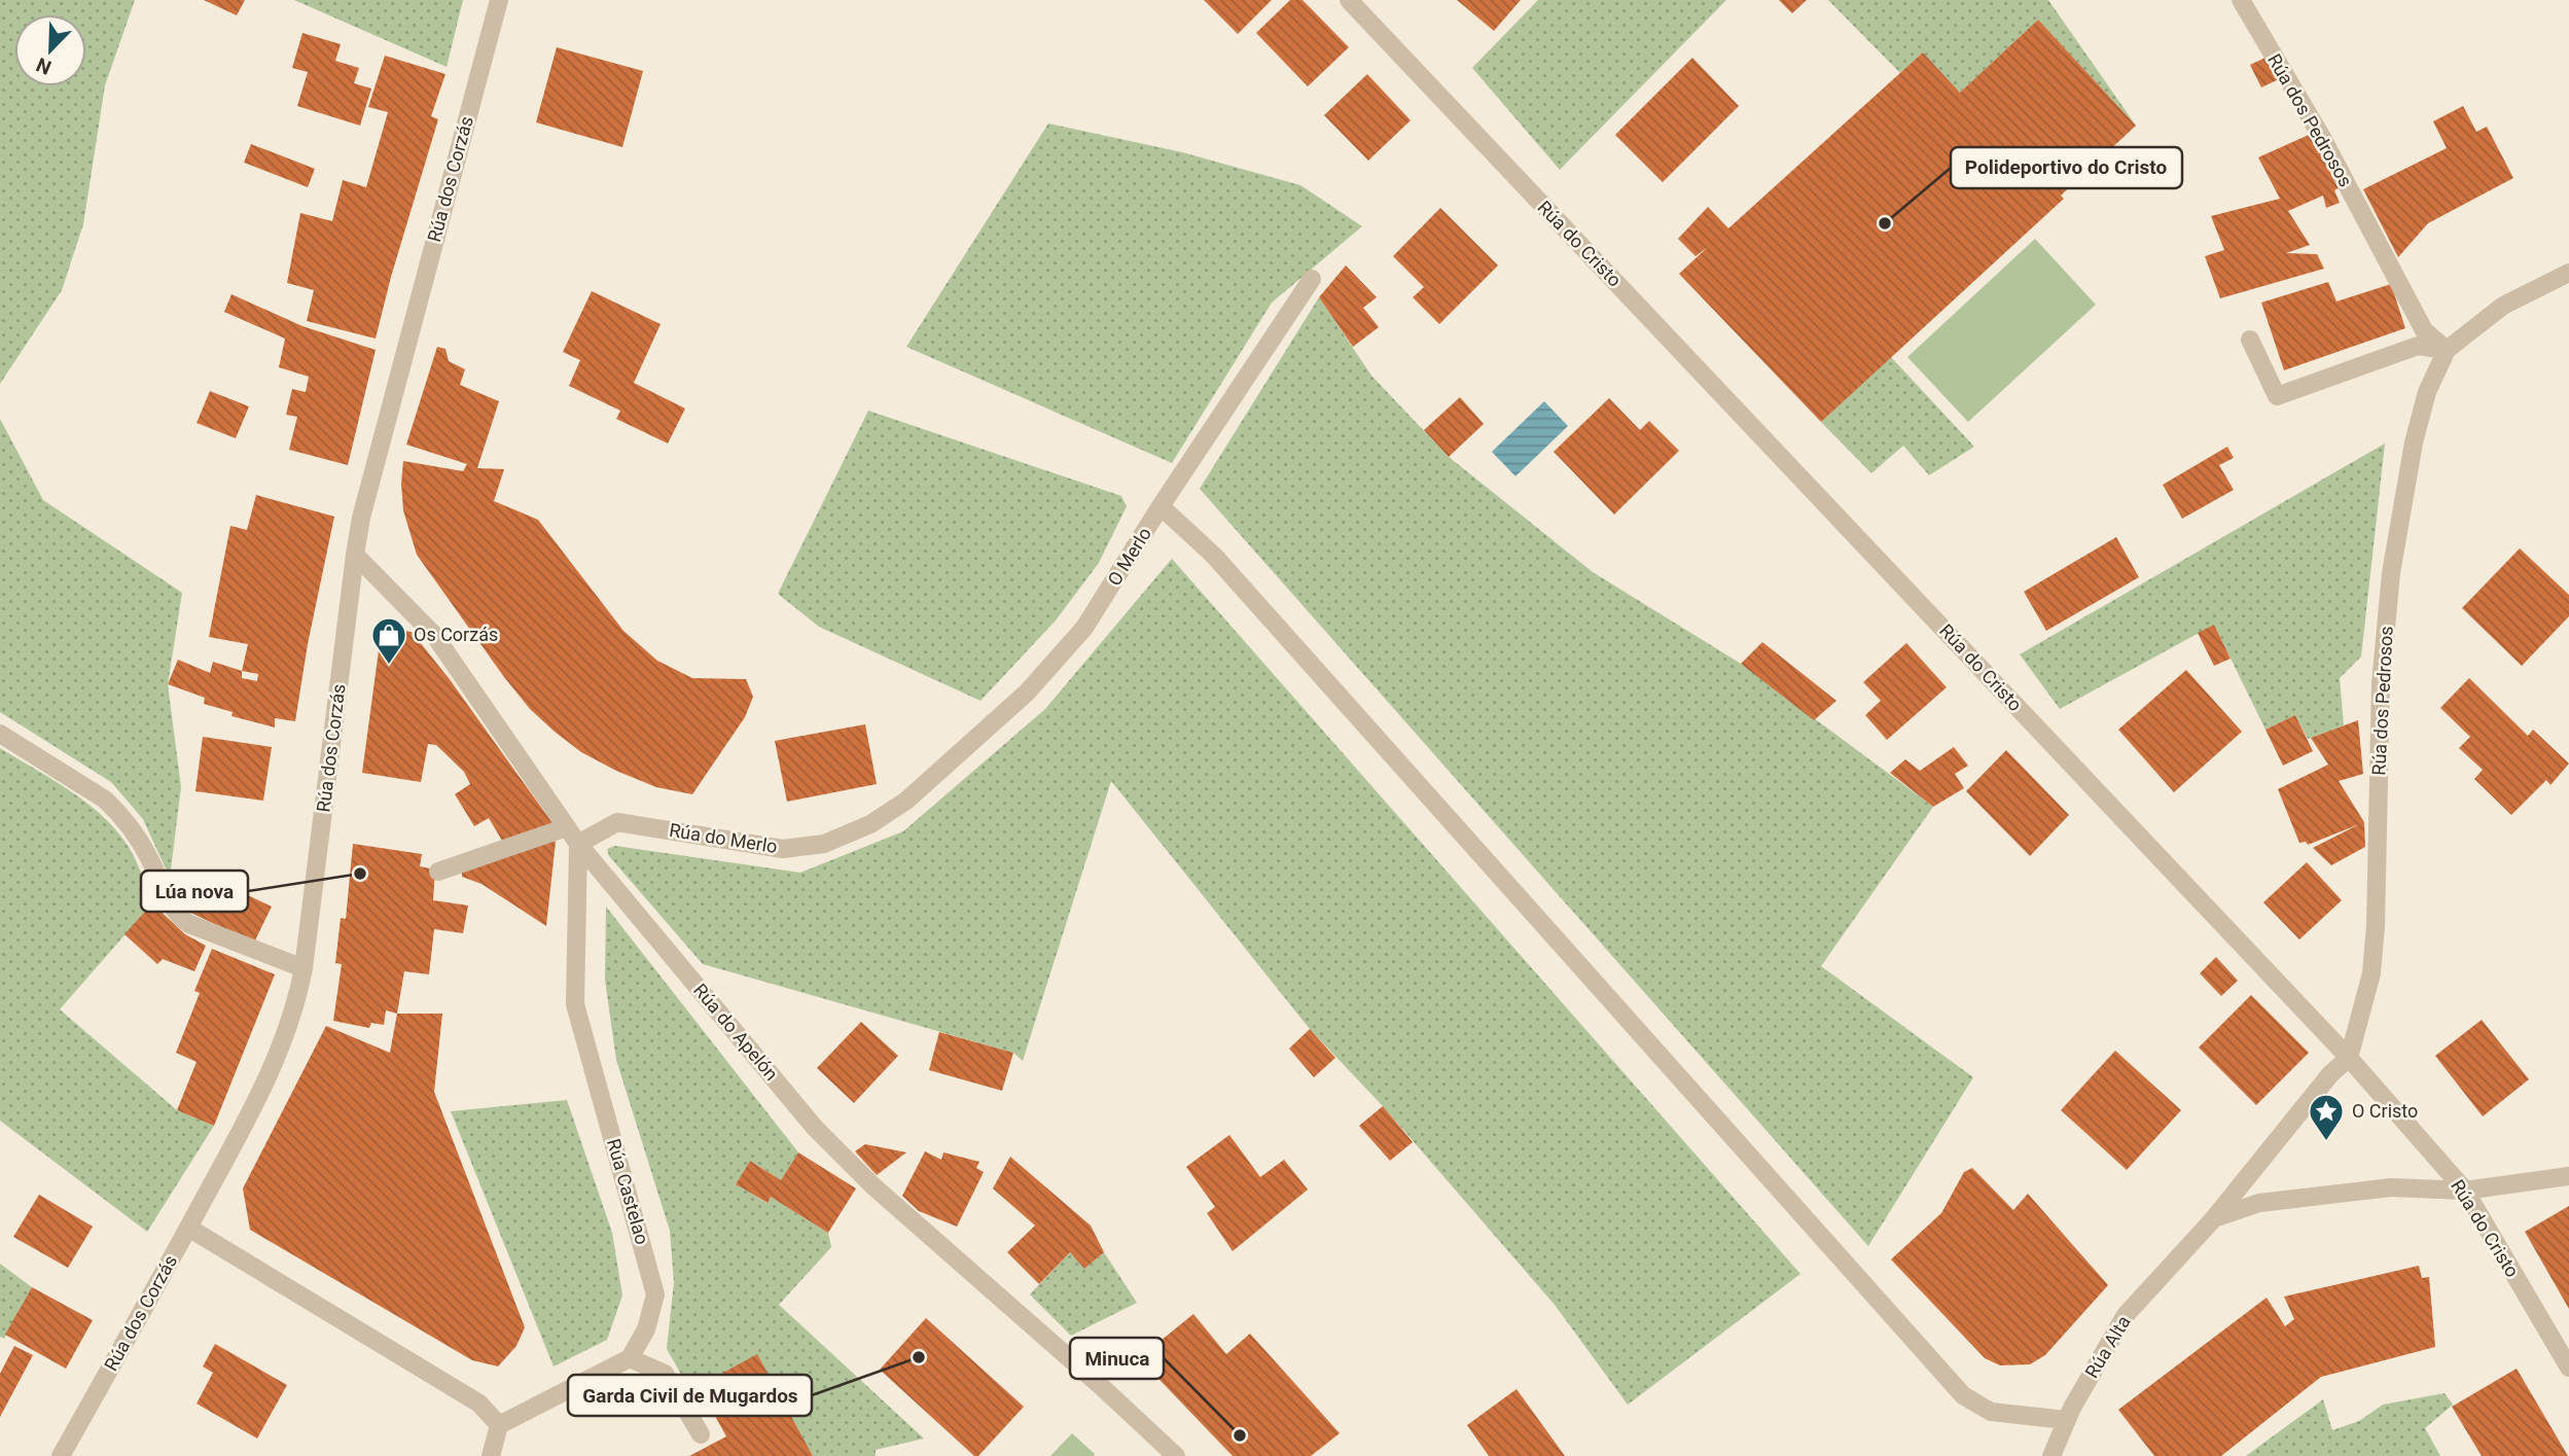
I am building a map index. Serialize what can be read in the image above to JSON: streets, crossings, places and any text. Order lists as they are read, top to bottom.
{
  "streets": {
    "street": [
      "Rúa dos Pedrosos",
      "Rúa dos Corzás",
      "Rúa do Cristo",
      "O Merlo",
      "Rúa do Merlo",
      "Rúa do Apelón",
      "Rúa Castelao",
      "Rúa Alta"
    ]
  },
  "crossings": [
    ["Rúa dos Pedrosos", "Rúa do Cristo"],
    ["Rúa dos Pedrosos", "Rúa Alta"],
    ["Rúa dos Corzás", "Rúa do Apelón"],
    ["Rúa do Cristo", "Rúa Alta"],
    ["O Merlo", "Rúa do Merlo"],
    ["Rúa do Merlo", "Rúa do Apelón"],
    ["Rúa do Merlo", "Rúa Castelao"],
    ["Rúa do Apelón", "Rúa Castelao"]
  ],
  "places": {
    "other": [
      "Polideportivo do Cristo",
      "Lúa nova",
      "Garda Civil de Mugardos",
      "Minuca"
    ],
    "shop": ["Os Corzás"],
    "place": ["O Cristo"]
  },
  "north": "bottom left"
}
